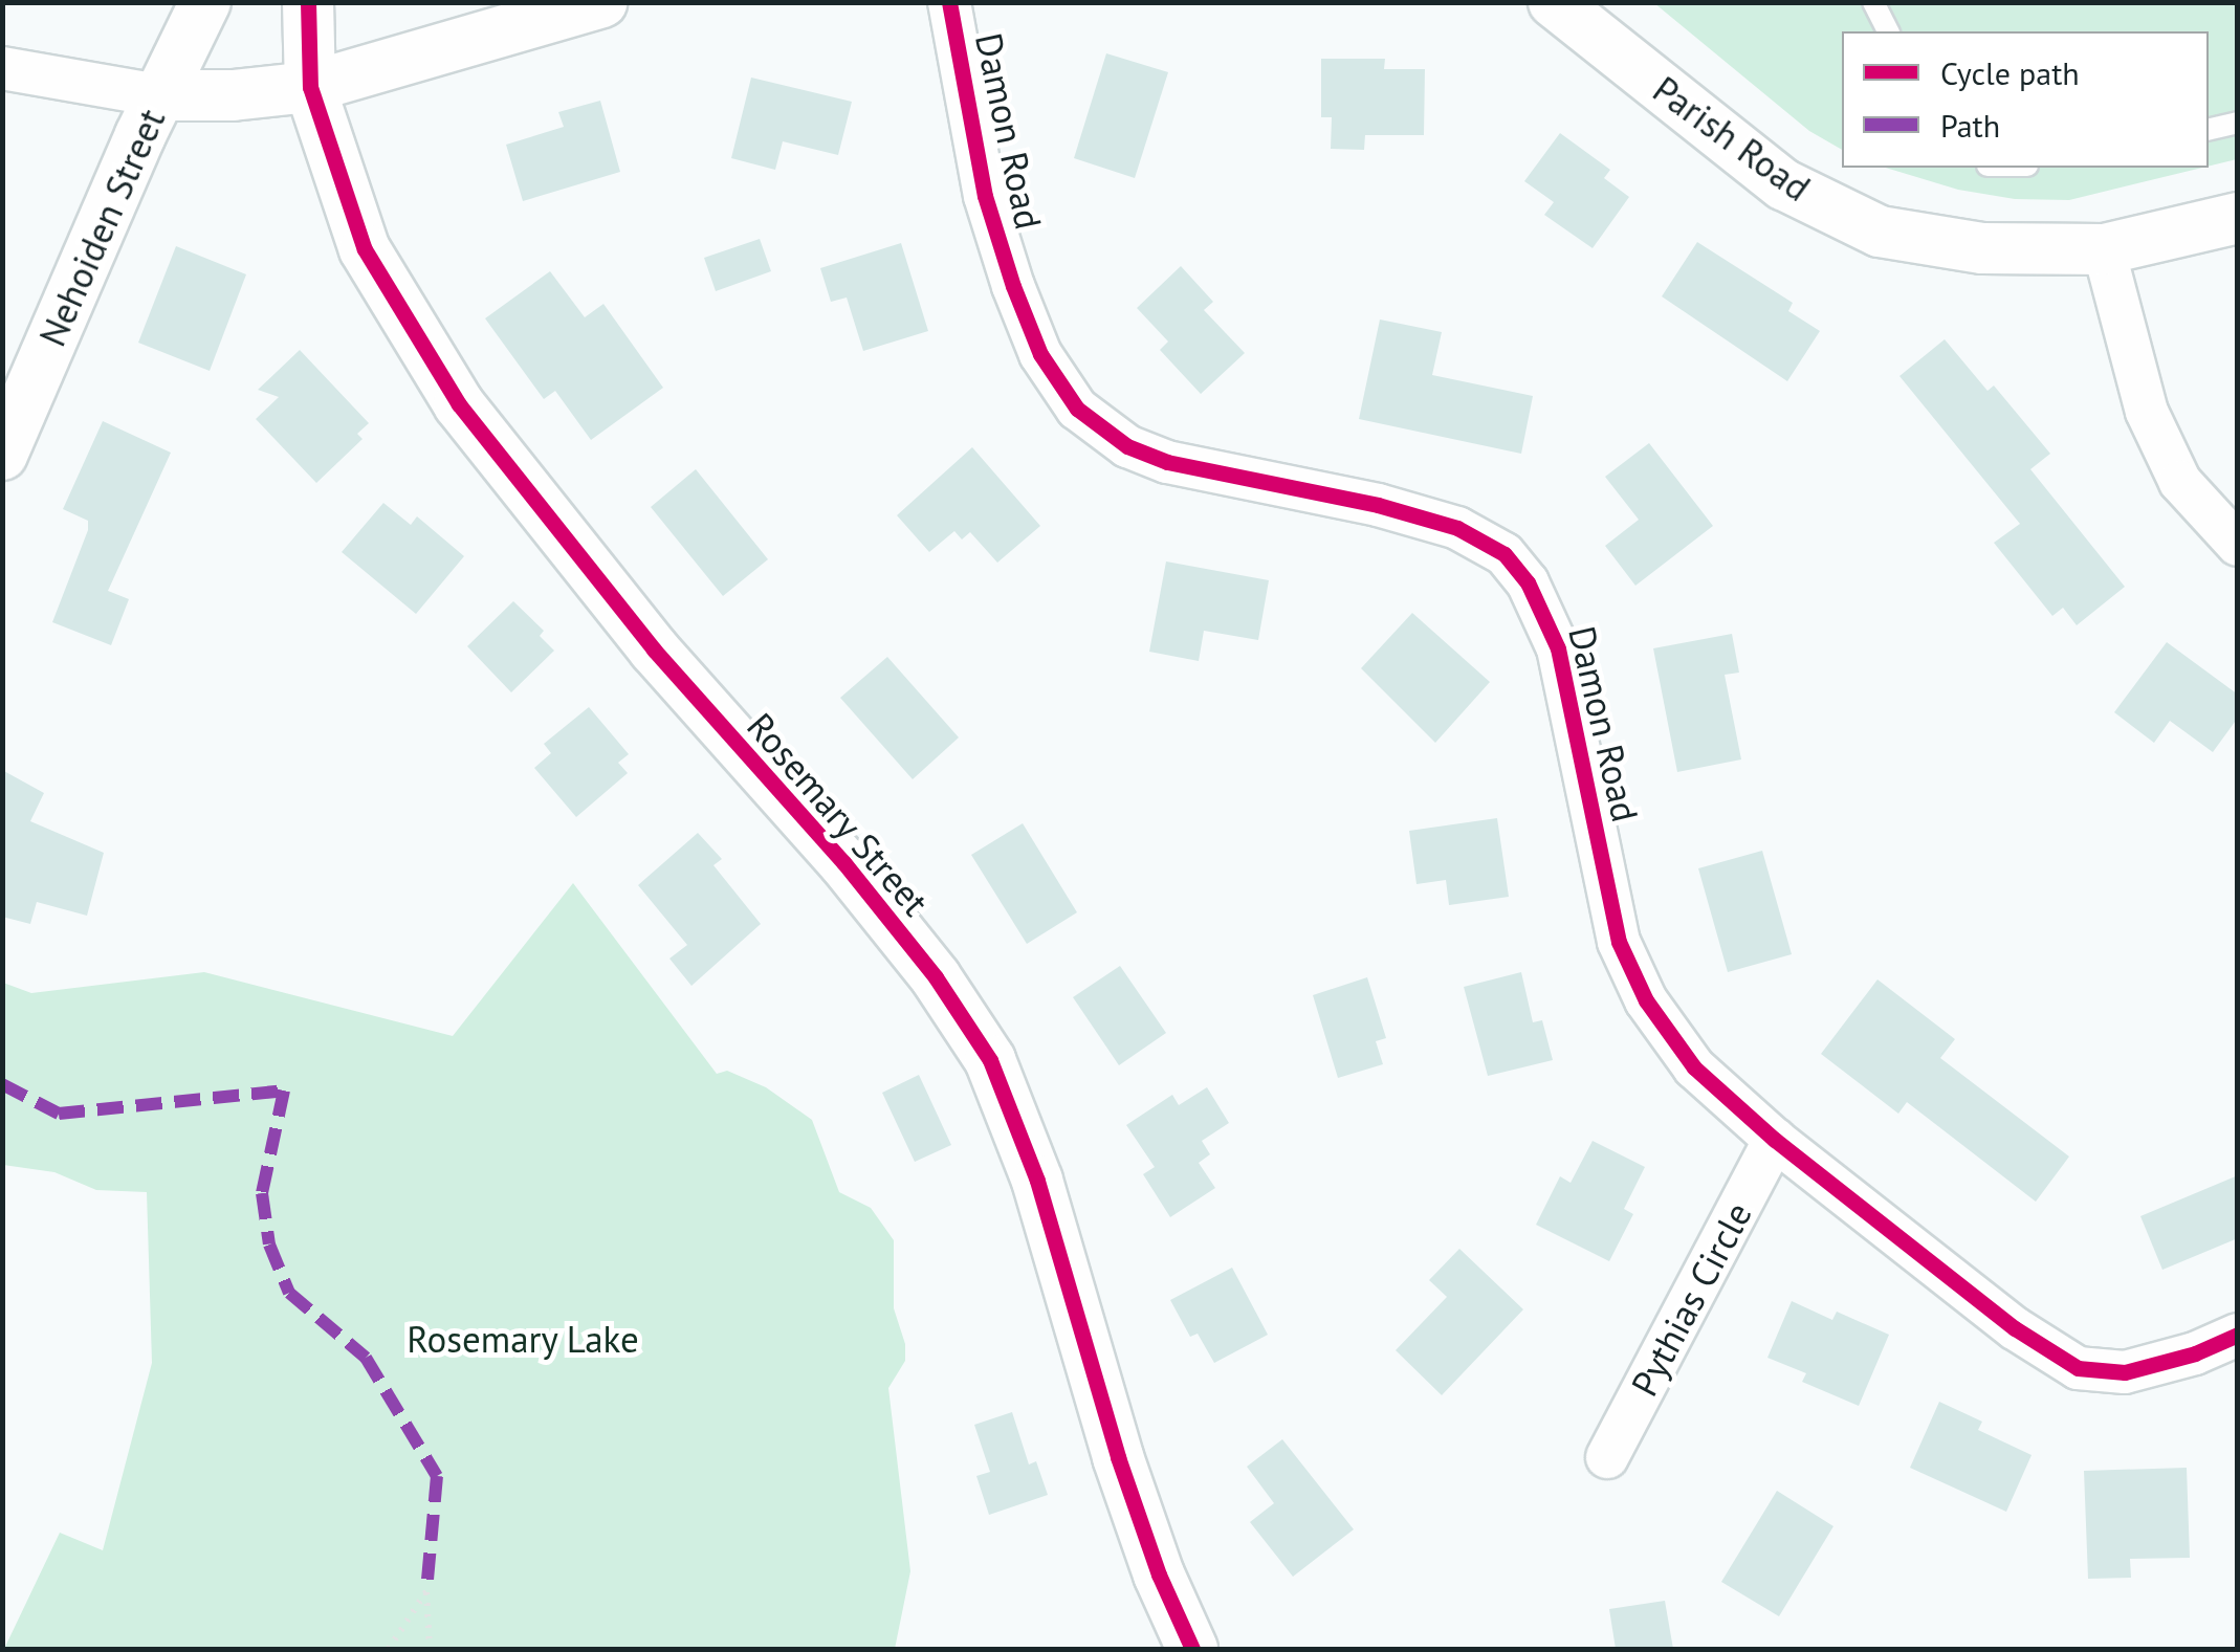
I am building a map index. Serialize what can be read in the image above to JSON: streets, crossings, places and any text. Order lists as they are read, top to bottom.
{
  "streets": {
    "street": [
      "Damon Road",
      "Parish Road",
      "Nehoiden Street",
      "Rosemary Street",
      "Pythias Circle"
    ]
  },
  "crossings": [
    ["Damon Road", "Pythias Circle"]
  ],
  "parks": ["Rosemary Lake"],
  "legend": ["Cycle path", "Path"]
}
